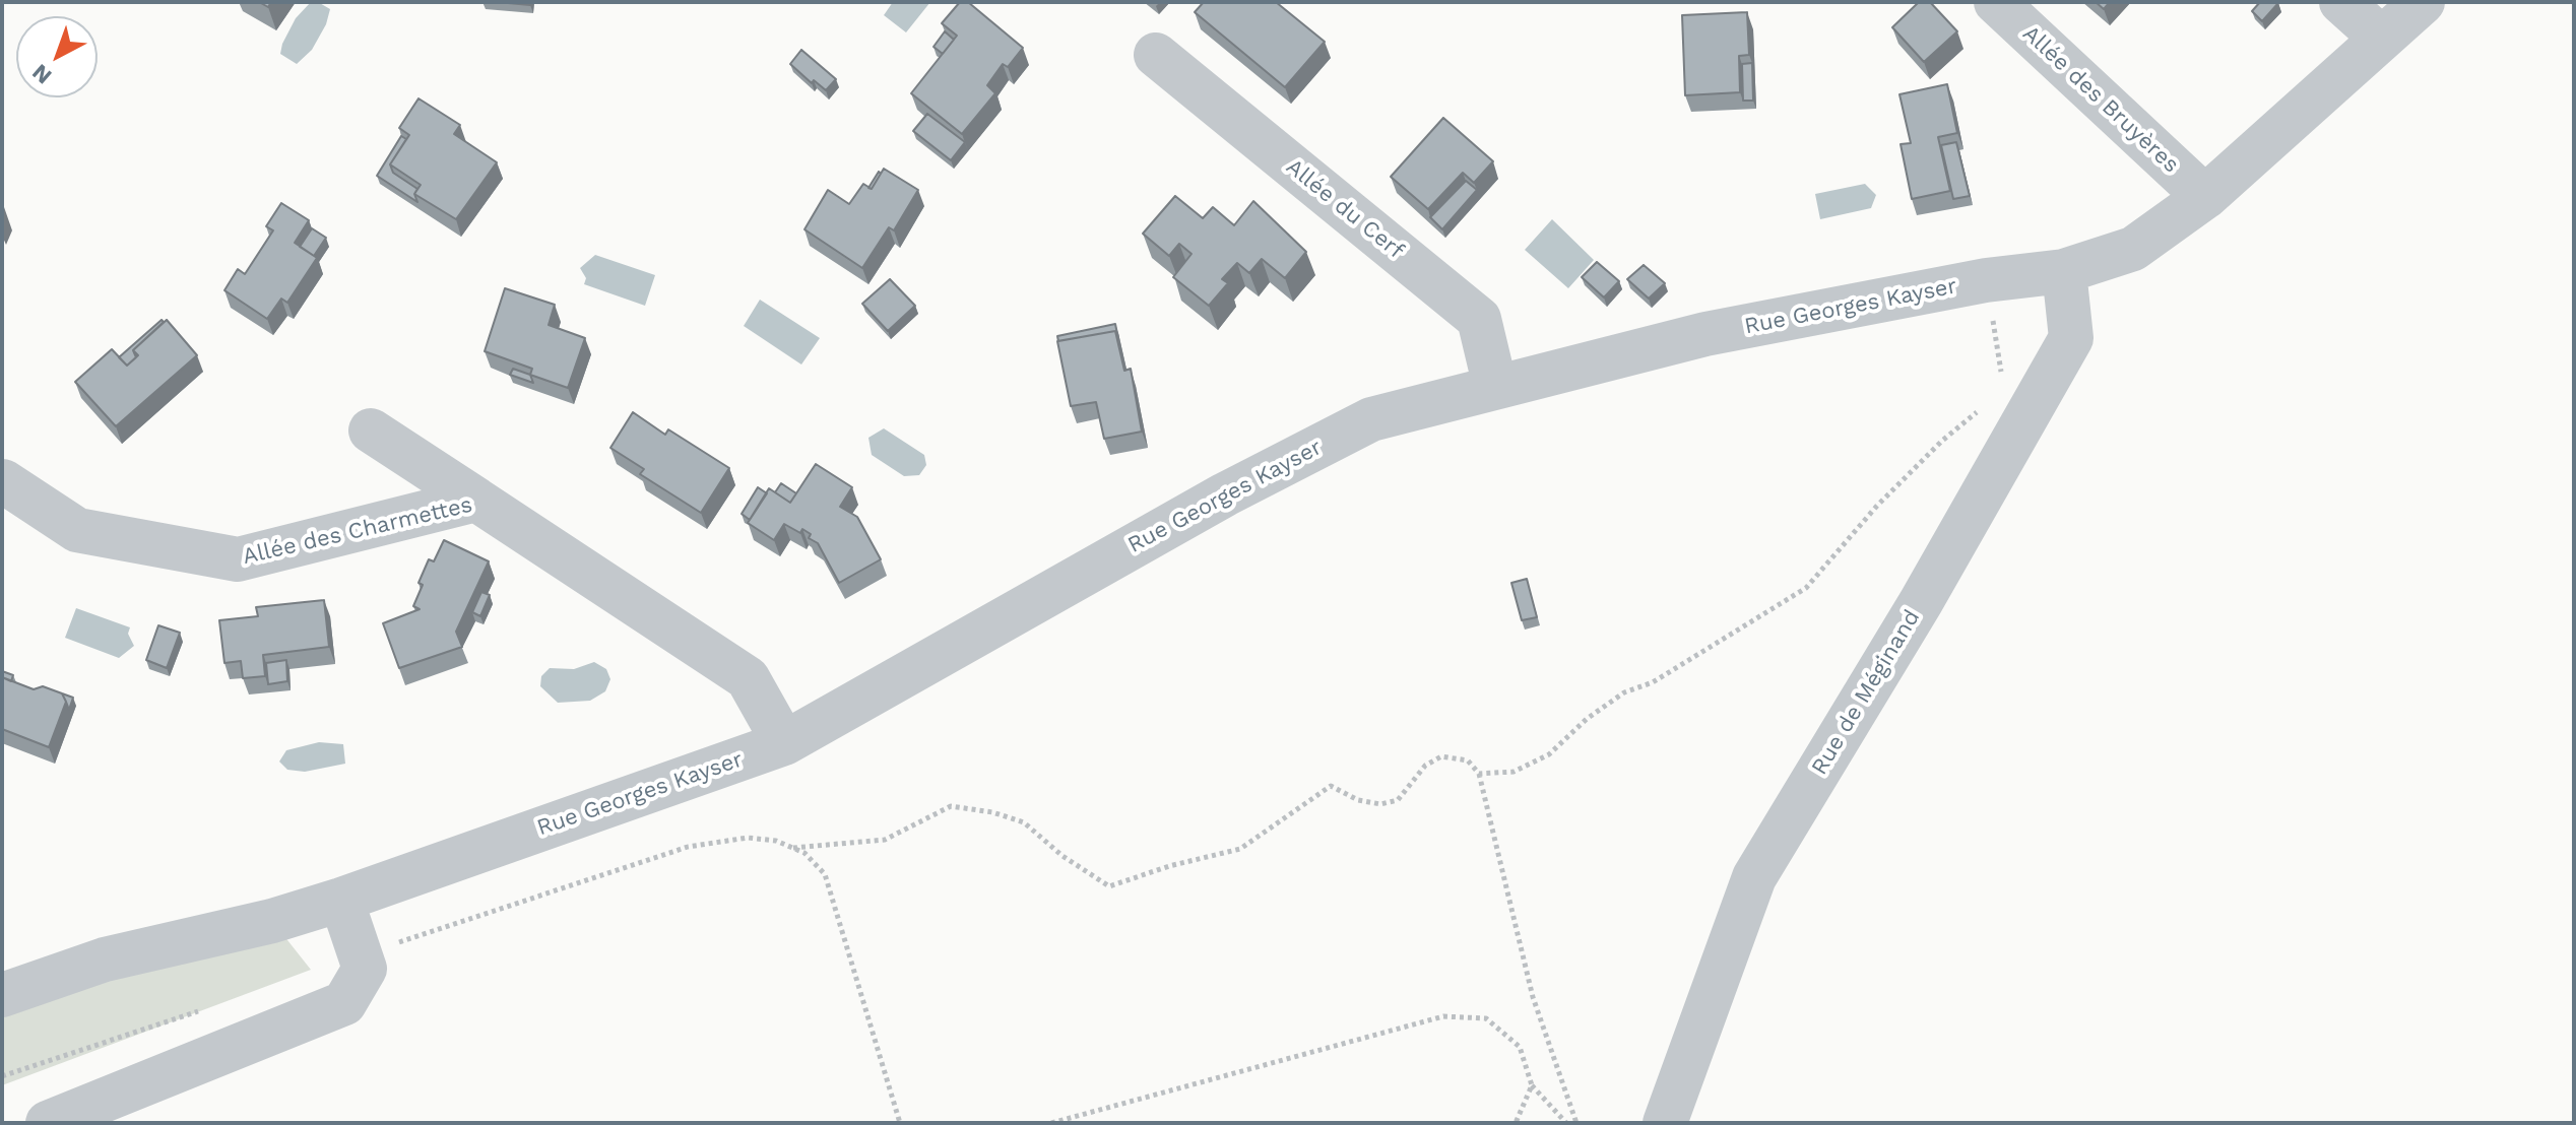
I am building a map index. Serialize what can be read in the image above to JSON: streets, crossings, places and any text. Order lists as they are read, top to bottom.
{
  "streets": {
    "street": [
      "Allée des Bruyères",
      "Allée du Cerf",
      "Rue Georges Kayser",
      "Allée des Charmettes",
      "Rue de Méginand"
    ]
  },
  "crossings": [
    ["Allée des Bruyères", "Rue Georges Kayser"],
    ["Allée du Cerf", "Rue Georges Kayser"],
    ["Rue Georges Kayser", "Allée des Charmettes"],
    ["Rue Georges Kayser", "Rue de Méginand"]
  ],
  "north": "bottom left"
}
